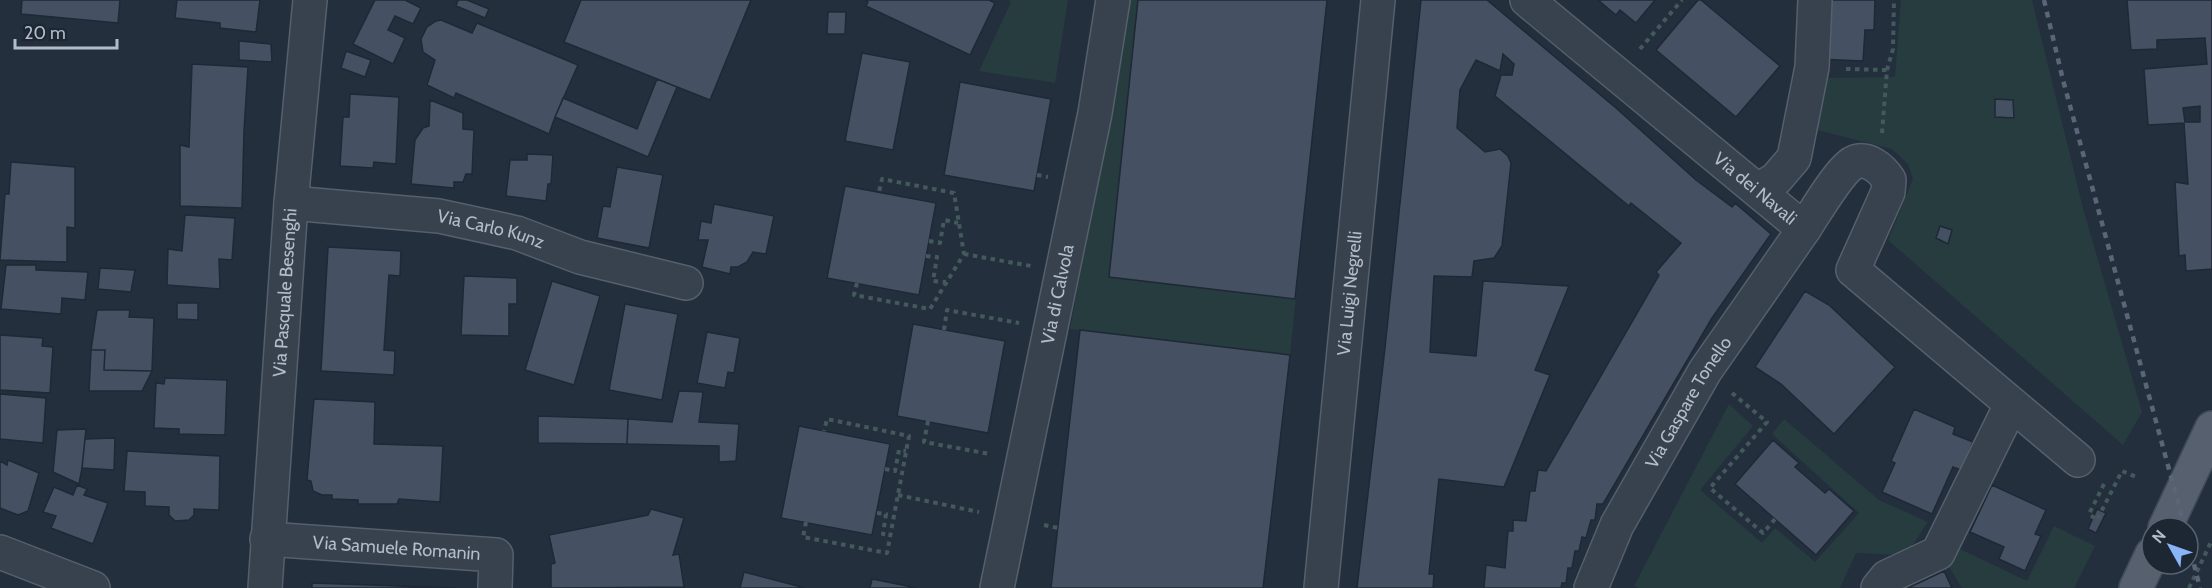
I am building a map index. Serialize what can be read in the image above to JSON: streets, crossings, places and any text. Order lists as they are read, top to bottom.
{
  "streets": {
    "street": [
      "Via dei Navali",
      "Via Carlo Kunz",
      "Via Pasquale Besenghi",
      "Via di Calvola",
      "Via Luigi Negrelli",
      "Via Gaspare Tonello",
      "Via Samuele Romanin"
    ]
  },
  "crossings": [
    ["Via dei Navali", "Via Gaspare Tonello"],
    ["Via Carlo Kunz", "Via Pasquale Besenghi"],
    ["Via Pasquale Besenghi", "Via Samuele Romanin"]
  ],
  "scale_bar": "20 m",
  "north": "top left"
}
